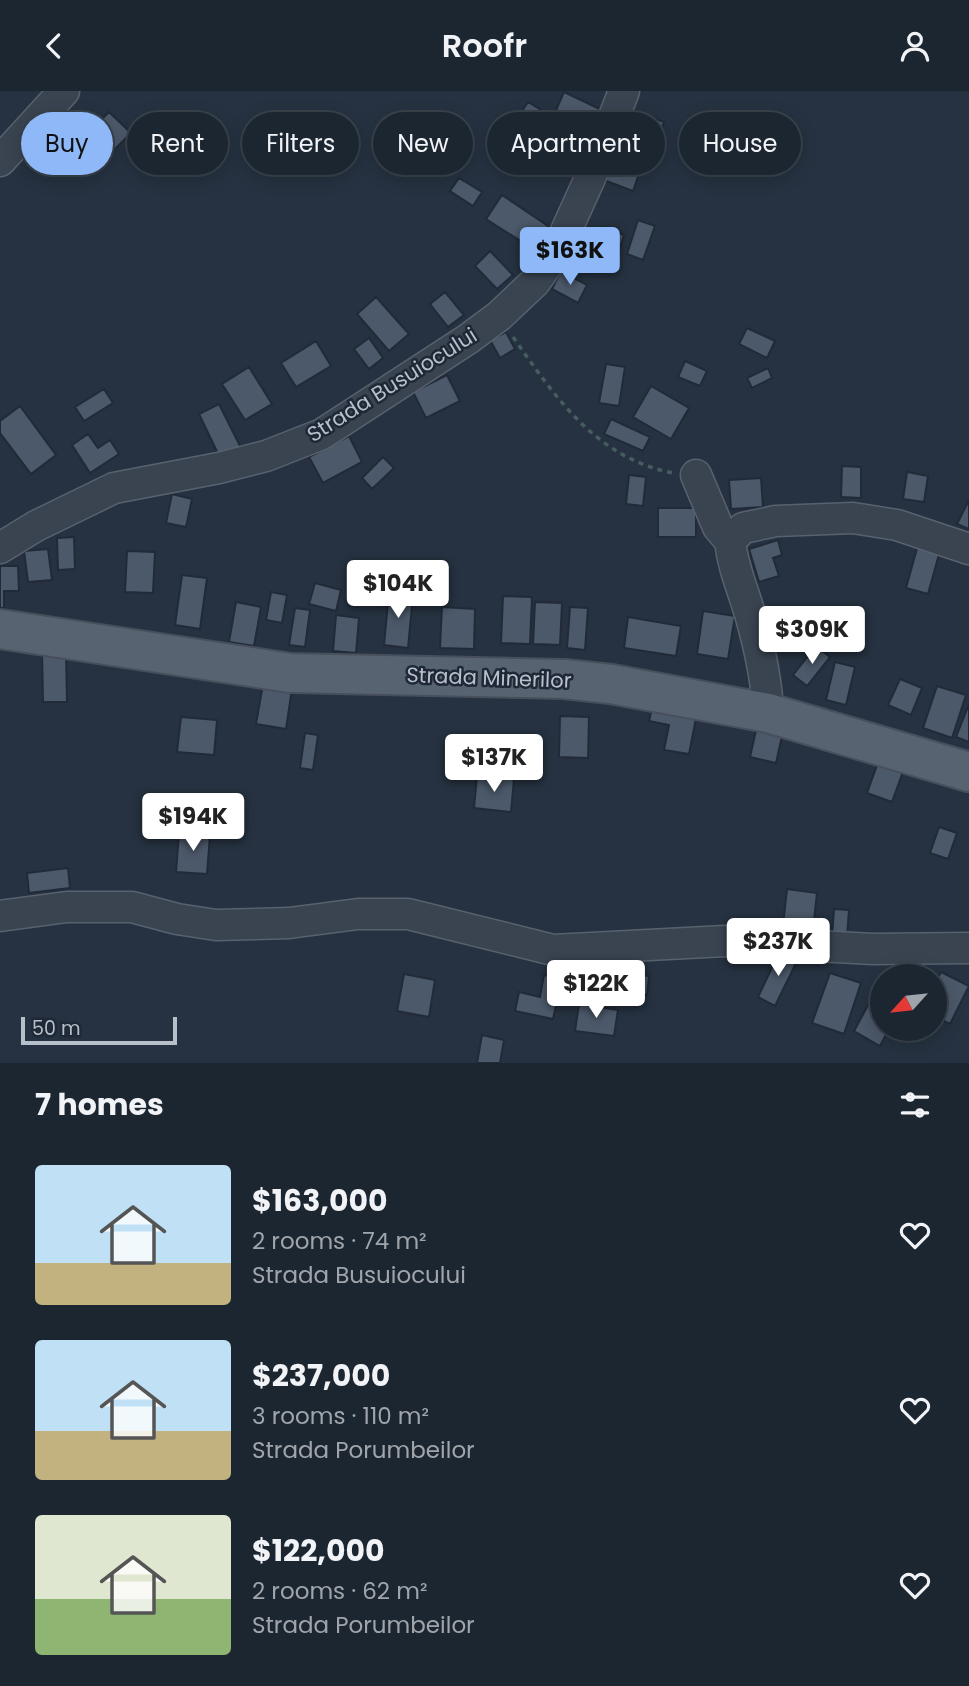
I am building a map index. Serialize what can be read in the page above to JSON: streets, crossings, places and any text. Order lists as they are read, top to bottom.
{
  "streets": {
    "main road": ["Strada Minerilor"],
    "street": ["Strada Busuiocului"]
  },
  "scale_bar": "50 m",
  "north": "bottom left",
  "page": {
    "header": "Roofr",
    "chip": [
      "Buy",
      "Rent",
      "Filters",
      "New",
      "Apartment",
      "House"
    ],
    "price": [
      "$163K",
      "$104K",
      "$309K",
      "$137K",
      "$194K",
      "$237K",
      "$122K"
    ],
    "scale": "50 m",
    "heading": "7 homes",
    "list": [
      {
        "name": "$163,000",
        "note": "2 rooms · 74 m² · Strada Busuiocului"
      },
      {
        "name": "$237,000",
        "note": "3 rooms · 110 m² · Strada Porumbeilor"
      },
      {
        "name": "$122,000",
        "note": "2 rooms · 62 m² · Strada Porumbeilor"
      }
    ]
  }
}
